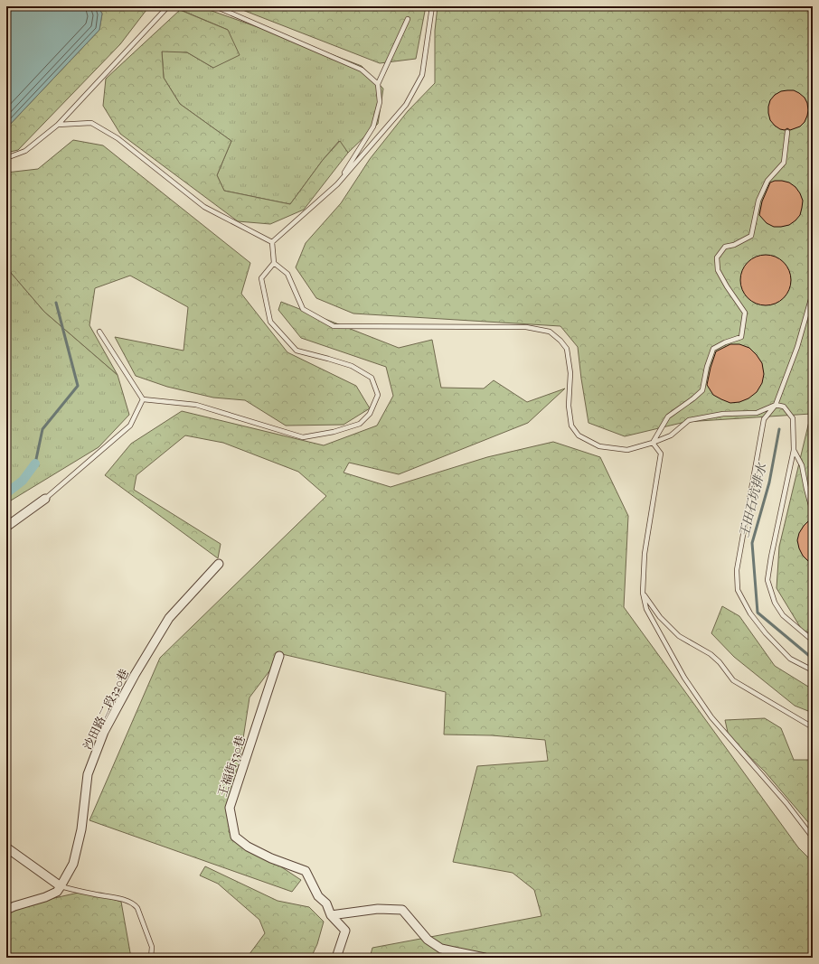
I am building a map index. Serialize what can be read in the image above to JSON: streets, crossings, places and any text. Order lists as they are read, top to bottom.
{
  "streets": {
    "street": ["沙田路二段320巷", "王福街530巷"]
  },
  "water": ["王田石坑排水"]
}
